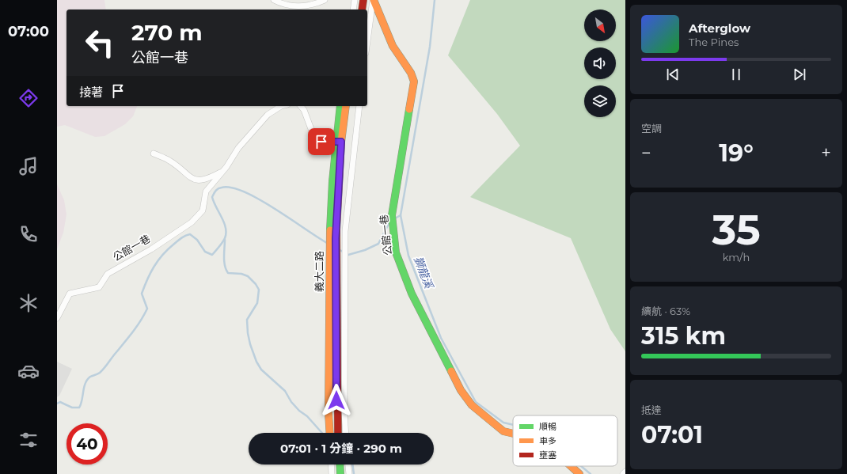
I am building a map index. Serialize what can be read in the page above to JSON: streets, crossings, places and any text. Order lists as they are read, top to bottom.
{
  "streets": {
    "street": ["公館一巷", "義大二路"]
  },
  "water": ["獅龍溪"],
  "legend": ["順暢", "車多", "壅塞"],
  "north": "bottom right",
  "page": {
    "tabs": "07:00",
    "turn": ["270 m", "公館一巷"],
    "song": ["Afterglow", "The Pines"],
    "then": "接著",
    "tile": [
      "空調",
      ["35", "km/h"],
      ["續航 · 63%", "315 km"],
      ["抵達", "07:01"]
    ],
    "heat": ["−", "19°", "+"],
    "limit": "40",
    "trip": "07:01 · 1 分鐘 · 290 m"
  }
}
